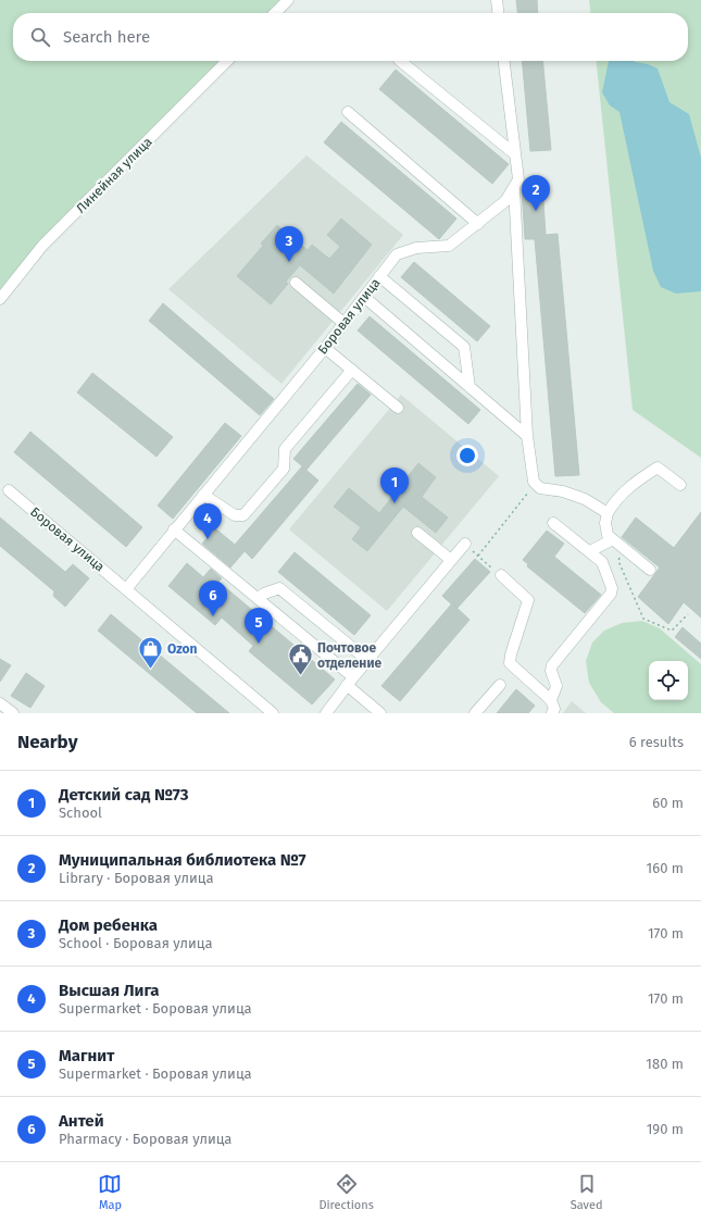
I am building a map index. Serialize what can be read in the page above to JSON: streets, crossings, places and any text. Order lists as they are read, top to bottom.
{
  "streets": {
    "street": ["Линейная улица", "Боровая улица"]
  },
  "places": {
    "shop": ["Ozon"],
    "public building": ["Почтовое отделение"]
  },
  "page": {
    "search": "Search here",
    "pins": [
      "2",
      "3",
      "1",
      "4",
      "6",
      "5"
    ],
    "heading": ["Nearby", "6 results"],
    "list": [
      {
        "mark": "1",
        "name": "Детский сад №73",
        "note": "School",
        "value": "60 m"
      },
      {
        "mark": "2",
        "name": "Муниципальная библиотека №7",
        "note": "Library · Боровая улица",
        "value": "160 m"
      },
      {
        "mark": "3",
        "name": "Дом ребенка",
        "note": "School · Боровая улица",
        "value": "170 m"
      },
      {
        "mark": "4",
        "name": "Высшая Лига",
        "note": "Supermarket · Боровая улица",
        "value": "170 m"
      },
      {
        "mark": "5",
        "name": "Магнит",
        "note": "Supermarket · Боровая улица",
        "value": "180 m"
      },
      {
        "mark": "6",
        "name": "Антей",
        "note": "Pharmacy · Боровая улица",
        "value": "190 m"
      }
    ],
    "nav": ["Map", "Directions", "Saved"]
  }
}
